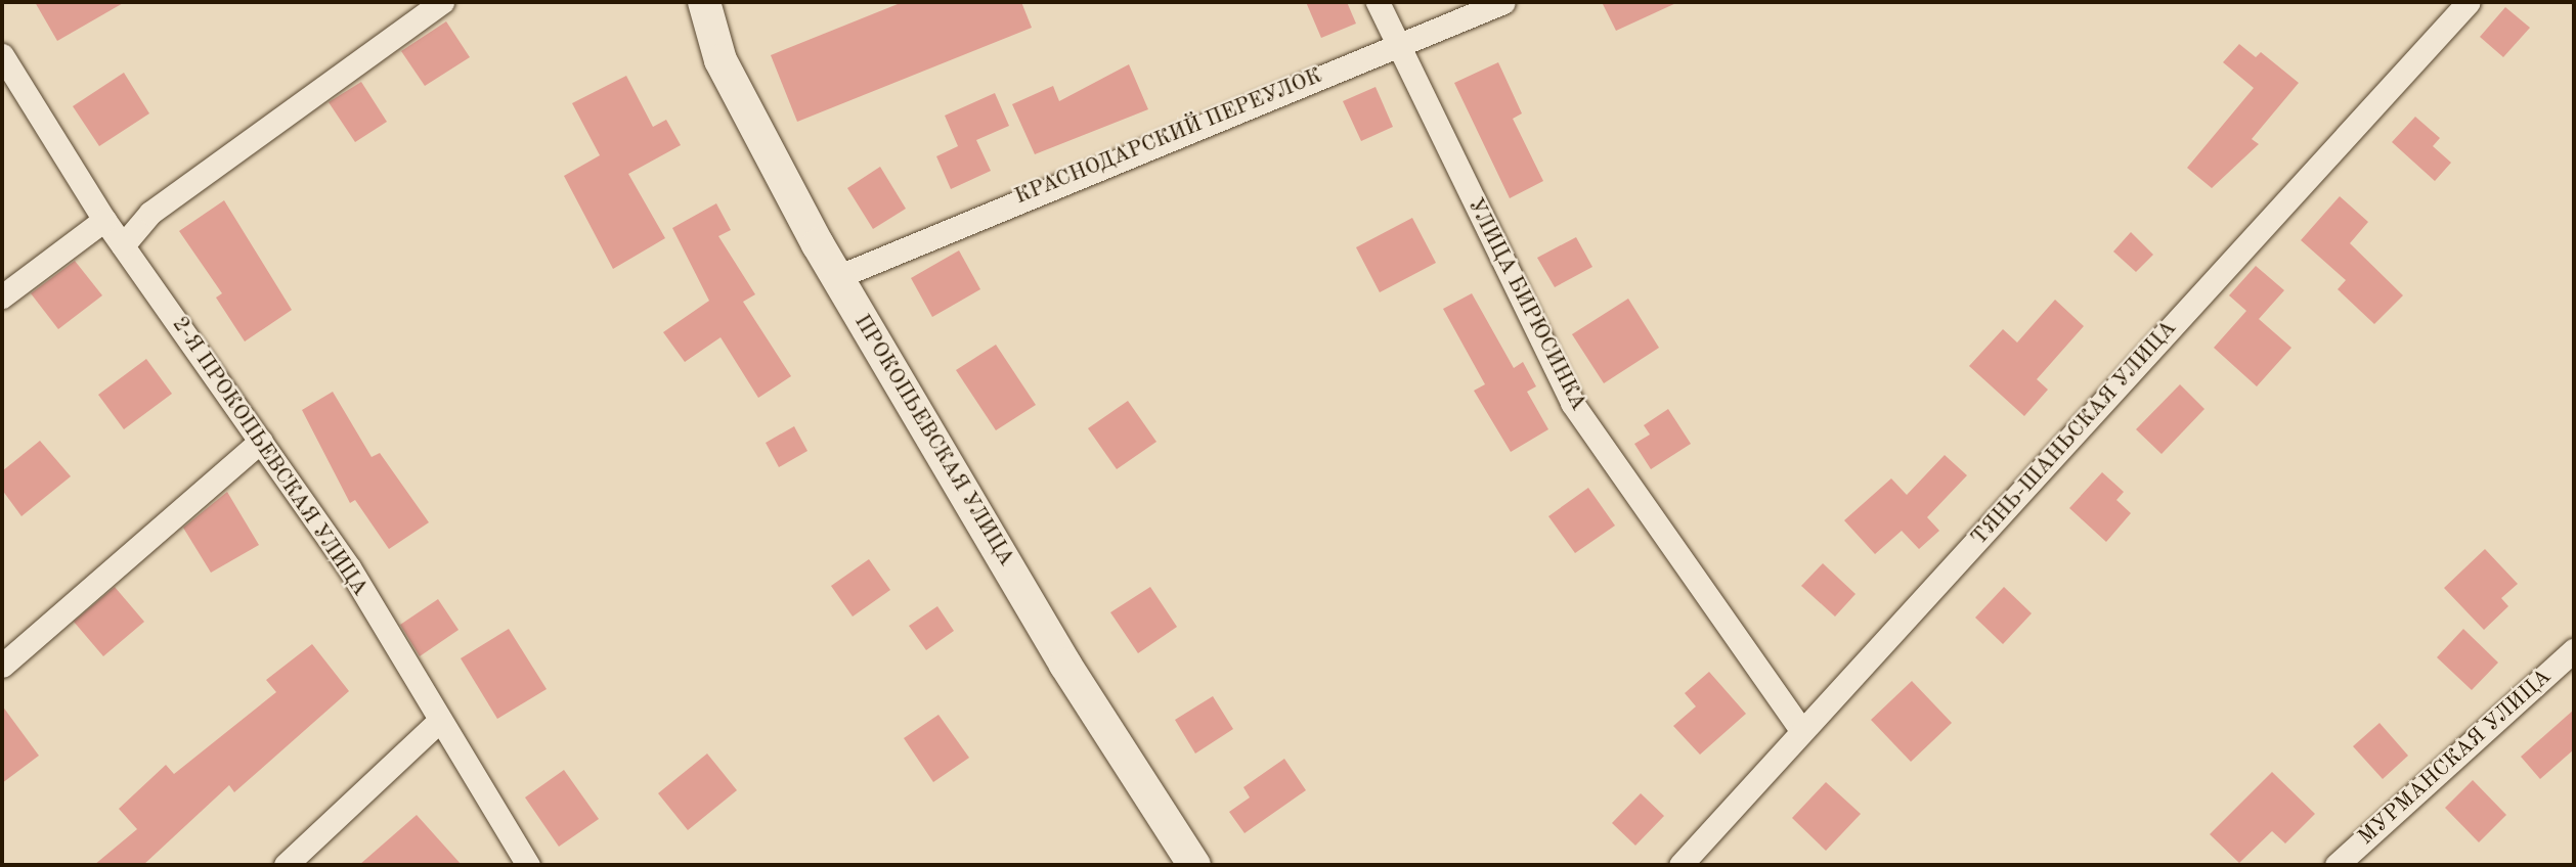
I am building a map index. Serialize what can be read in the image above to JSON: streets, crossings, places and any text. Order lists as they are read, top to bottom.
{
  "streets": {
    "main road": ["ПРОКОПЬЕВСКАЯ УЛИЦА"],
    "street": [
      "КРАСНОДАРСКИЙ ПЕРЕУЛОК",
      "УЛИЦА БИРЮСИНКА",
      "ТЯНЬ-ШАНЬСКАЯ УЛИЦА",
      "2-Я ПРОКОПЬЕВСКАЯ УЛИЦА",
      "МУРМАНСКАЯ УЛИЦА"
    ]
  },
  "crossings": [
    ["КРАСНОДАРСКИЙ ПЕРЕУЛОК", "УЛИЦА БИРЮСИНКА"],
    ["КРАСНОДАРСКИЙ ПЕРЕУЛОК", "ПРОКОПЬЕВСКАЯ УЛИЦА"],
    ["УЛИЦА БИРЮСИНКА", "ТЯНЬ-ШАНЬСКАЯ УЛИЦА"]
  ]
}
